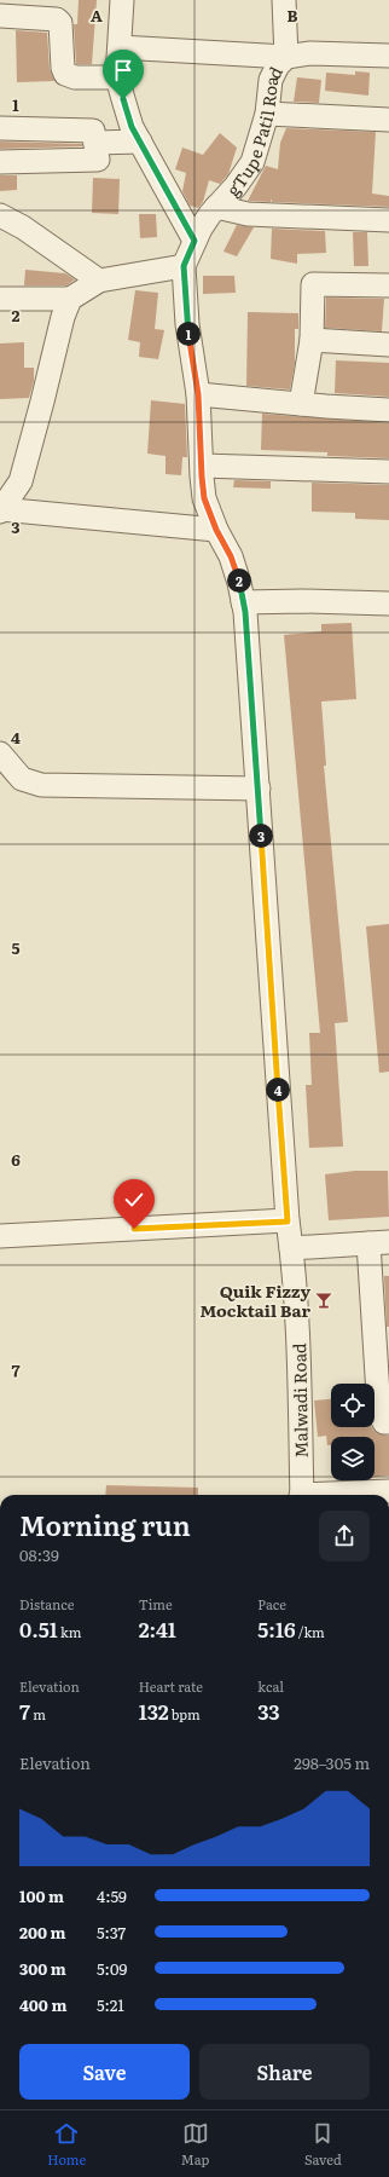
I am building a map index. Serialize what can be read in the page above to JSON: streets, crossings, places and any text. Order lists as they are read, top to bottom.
{
  "streets": {
    "street": ["gTupe Patil Road", "Malwadi Road"]
  },
  "crossings": [
    ["gTupe Patil Road", "Malwadi Road"]
  ],
  "places": {
    "bar": ["Quik Fizzy Mocktail Bar"]
  },
  "page": {
    "pins": [
      "1",
      "2",
      "3",
      "4"
    ],
    "heading": ["Morning run", "08:39"],
    "stats": [
      ["Distance", "0.51 km"],
      ["Time", "2:41"],
      ["Pace", "5:16 /km"],
      ["Elevation", "7 m"],
      ["Heart rate", "132 bpm"],
      ["kcal", "33"]
    ],
    "chart": ["Elevation", "298–305 m"],
    "list": [
      {
        "name": "100 m",
        "note": "4:59"
      },
      {
        "name": "200 m",
        "note": "5:37"
      },
      {
        "name": "300 m",
        "note": "5:09"
      },
      {
        "name": "400 m",
        "note": "5:21"
      }
    ],
    "buttons": ["Save", "Share"],
    "tabs": ["Home", "Map", "Saved"]
  },
  "grid": {
    "columns": ["A", "B"],
    "rows": [
      "1",
      "2",
      "3",
      "4",
      "5",
      "6",
      "7"
    ]
  }
}
